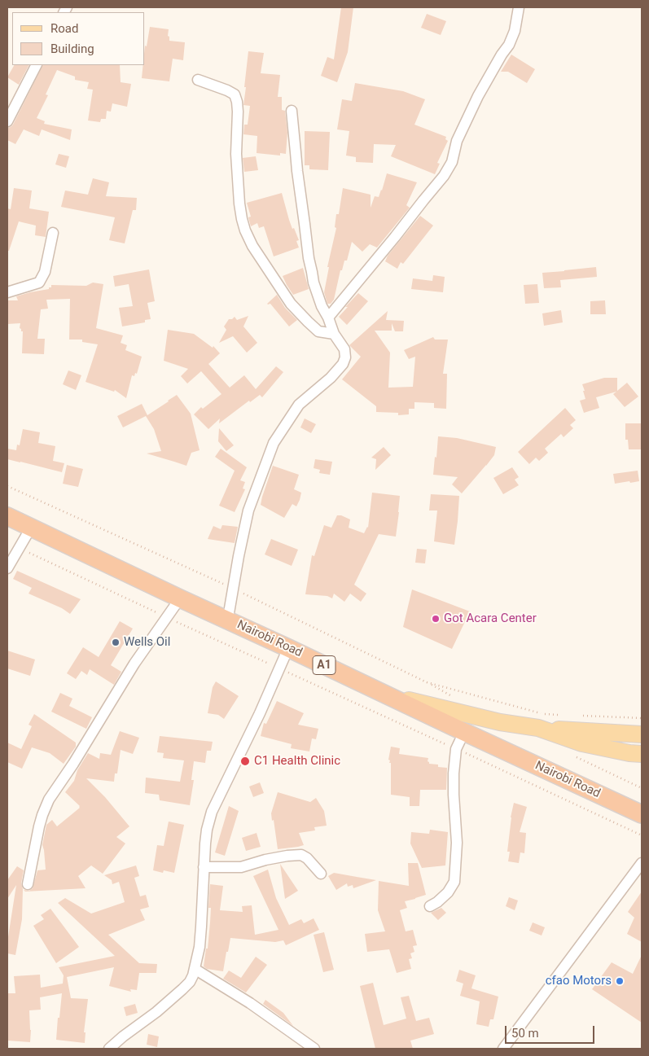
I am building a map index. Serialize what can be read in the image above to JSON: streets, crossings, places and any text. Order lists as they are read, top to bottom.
{
  "streets": {
    "highway": ["Nairobi Road", "A1"]
  },
  "places": [
    "Got Acara Center",
    "Wells Oil",
    "C1 Health Clinic",
    "cfao Motors"
  ],
  "legend": ["Road", "Building"],
  "scale_bar": "50 m"
}
